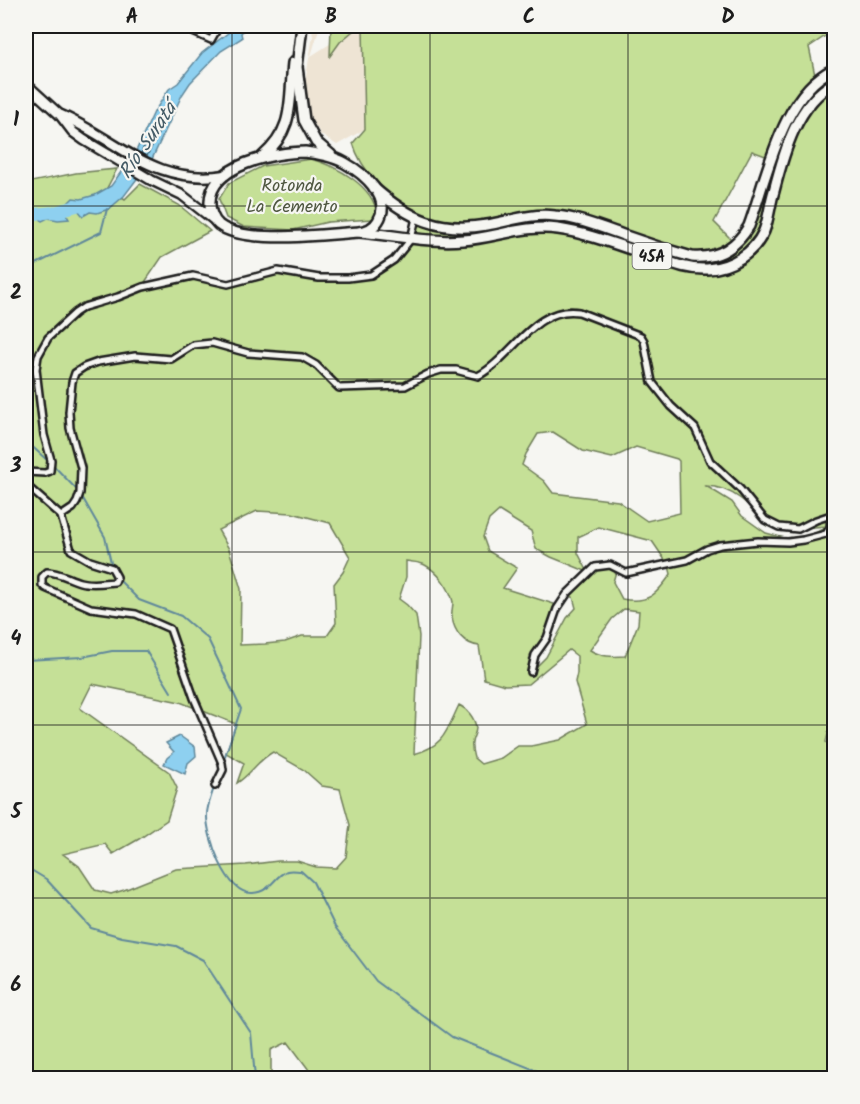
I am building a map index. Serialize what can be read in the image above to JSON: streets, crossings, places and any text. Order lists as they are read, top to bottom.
{
  "streets": {
    "highway": ["45A"]
  },
  "water": ["Río Suratá"],
  "parks": ["Rotonda La Cemento"],
  "grid": {
    "columns": [
      "A",
      "B",
      "C",
      "D"
    ],
    "rows": [
      "1",
      "2",
      "3",
      "4",
      "5",
      "6"
    ]
  }
}
